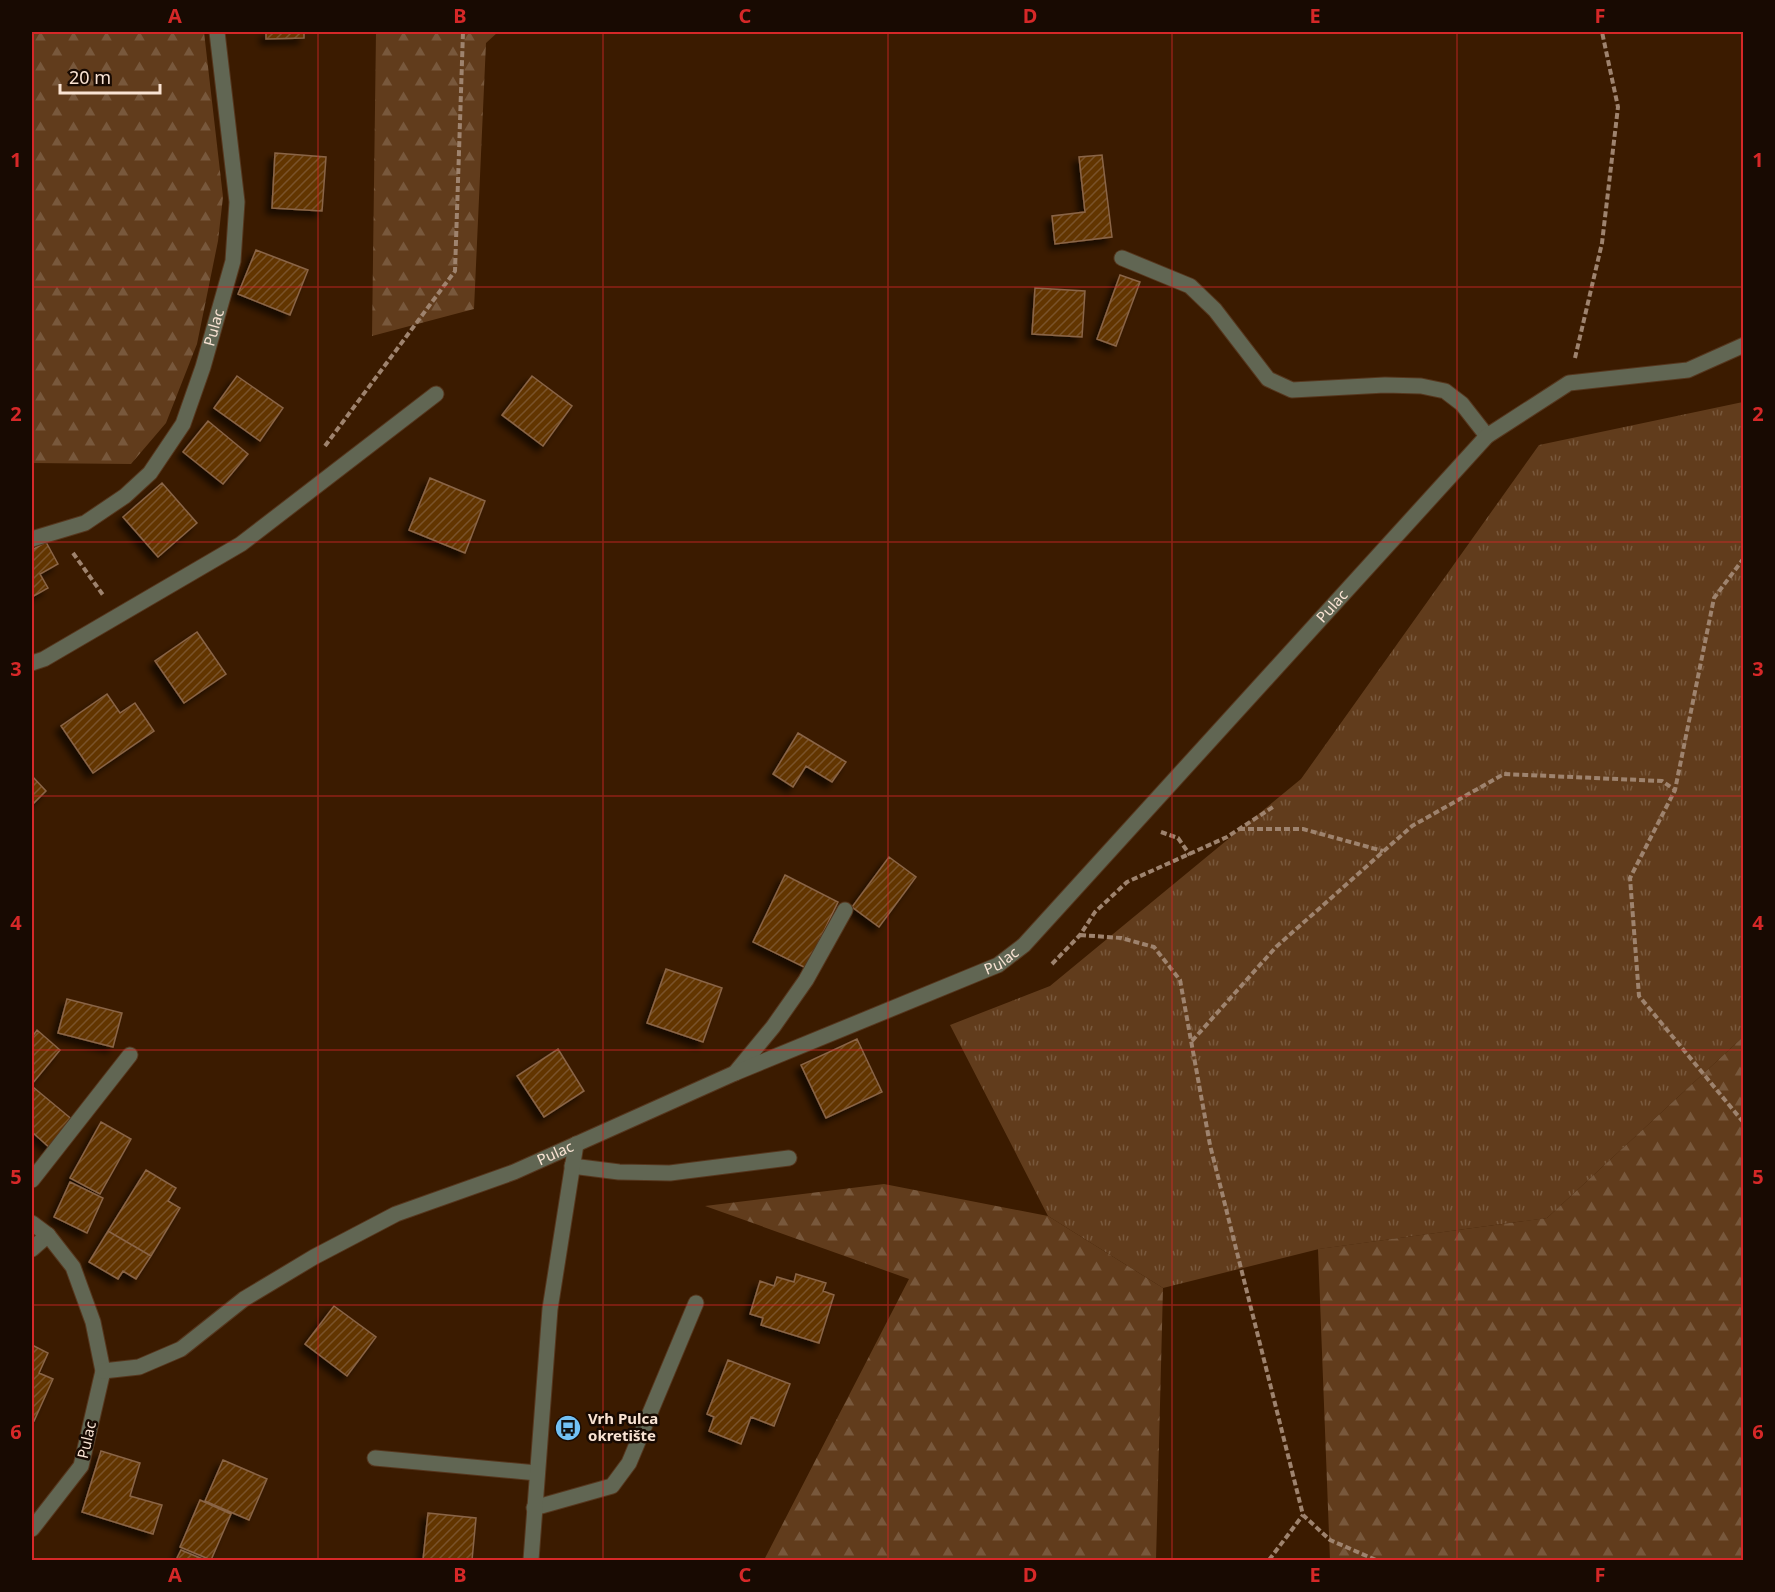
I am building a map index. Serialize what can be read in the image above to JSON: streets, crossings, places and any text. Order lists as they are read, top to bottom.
{
  "streets": {
    "street": ["Pulac"]
  },
  "places": {
    "bus stop": ["Vrh Pulca okretište"]
  },
  "scale_bar": "20 m",
  "grid": {
    "columns": [
      "A",
      "B",
      "C",
      "D",
      "E",
      "F"
    ],
    "rows": [
      "1",
      "2",
      "3",
      "4",
      "5",
      "6"
    ]
  }
}
